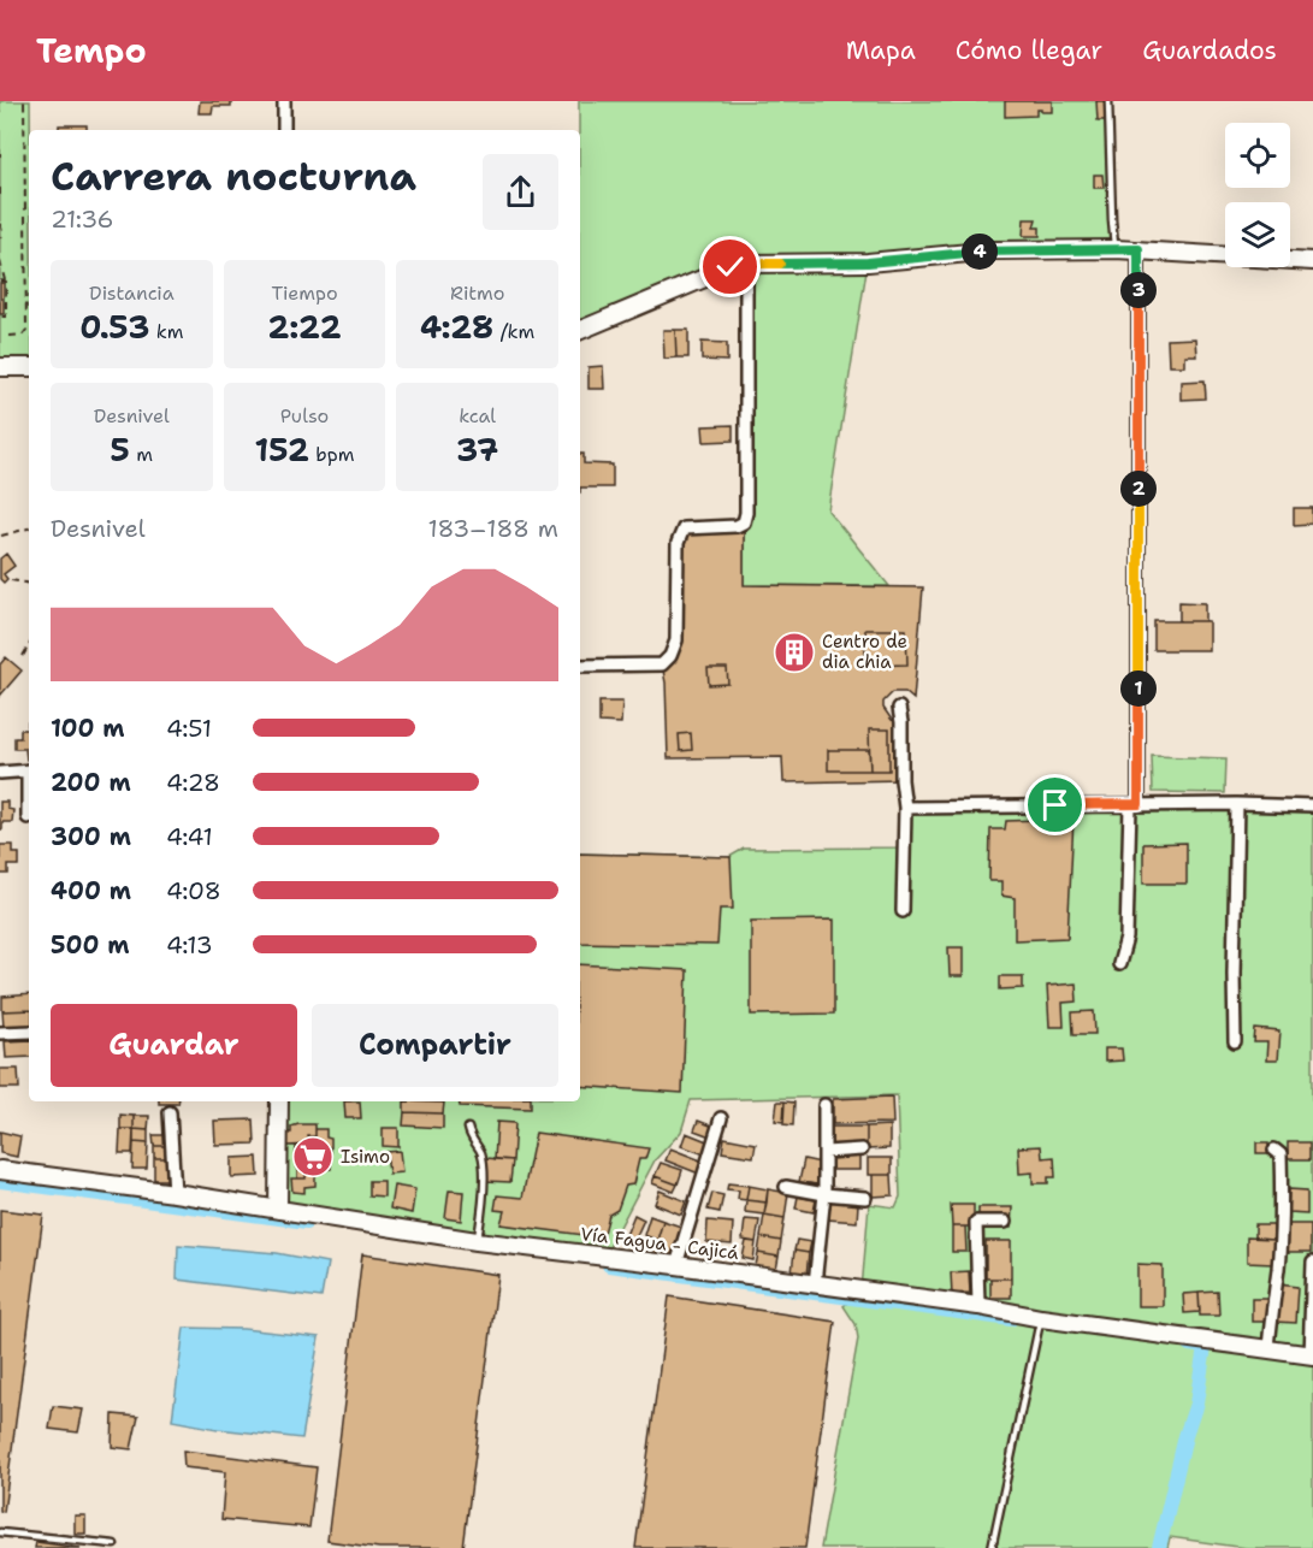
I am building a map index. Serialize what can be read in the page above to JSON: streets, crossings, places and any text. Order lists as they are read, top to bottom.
{
  "streets": {
    "street": ["Vía Fagua - Cajicá"]
  },
  "places": {
    "building": ["Centro de dia chia"],
    "supermarket": ["Isimo"]
  },
  "page": {
    "header": "Tempo",
    "nav": ["Mapa", "Cómo llegar", "Guardados"],
    "heading": ["Carrera nocturna", "21:36"],
    "pins": [
      "4",
      "3",
      "2",
      "1"
    ],
    "stats": [
      ["Distancia", "0.53 km"],
      ["Tiempo", "2:22"],
      ["Ritmo", "4:28 /km"],
      ["Desnivel", "5 m"],
      ["Pulso", "152 bpm"],
      ["kcal", "37"]
    ],
    "chart": ["Desnivel", "183–188 m"],
    "list": [
      {
        "name": "100 m",
        "note": "4:51"
      },
      {
        "name": "200 m",
        "note": "4:28"
      },
      {
        "name": "300 m",
        "note": "4:41"
      },
      {
        "name": "400 m",
        "note": "4:08"
      },
      {
        "name": "500 m",
        "note": "4:13"
      }
    ],
    "buttons": ["Guardar", "Compartir"]
  }
}
